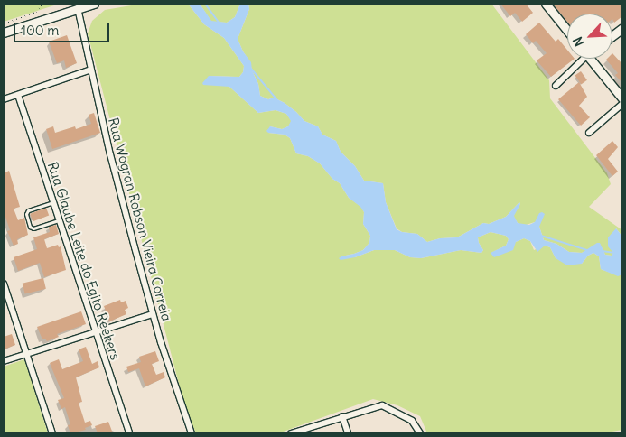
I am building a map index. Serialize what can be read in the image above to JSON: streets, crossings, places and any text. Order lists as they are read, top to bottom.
{
  "streets": {
    "street": ["Rua Wogran Robson Vieira Correia", "Rua Glaube Leite do Egito Reekers"]
  },
  "scale_bar": "100 m",
  "north": "bottom left"
}
